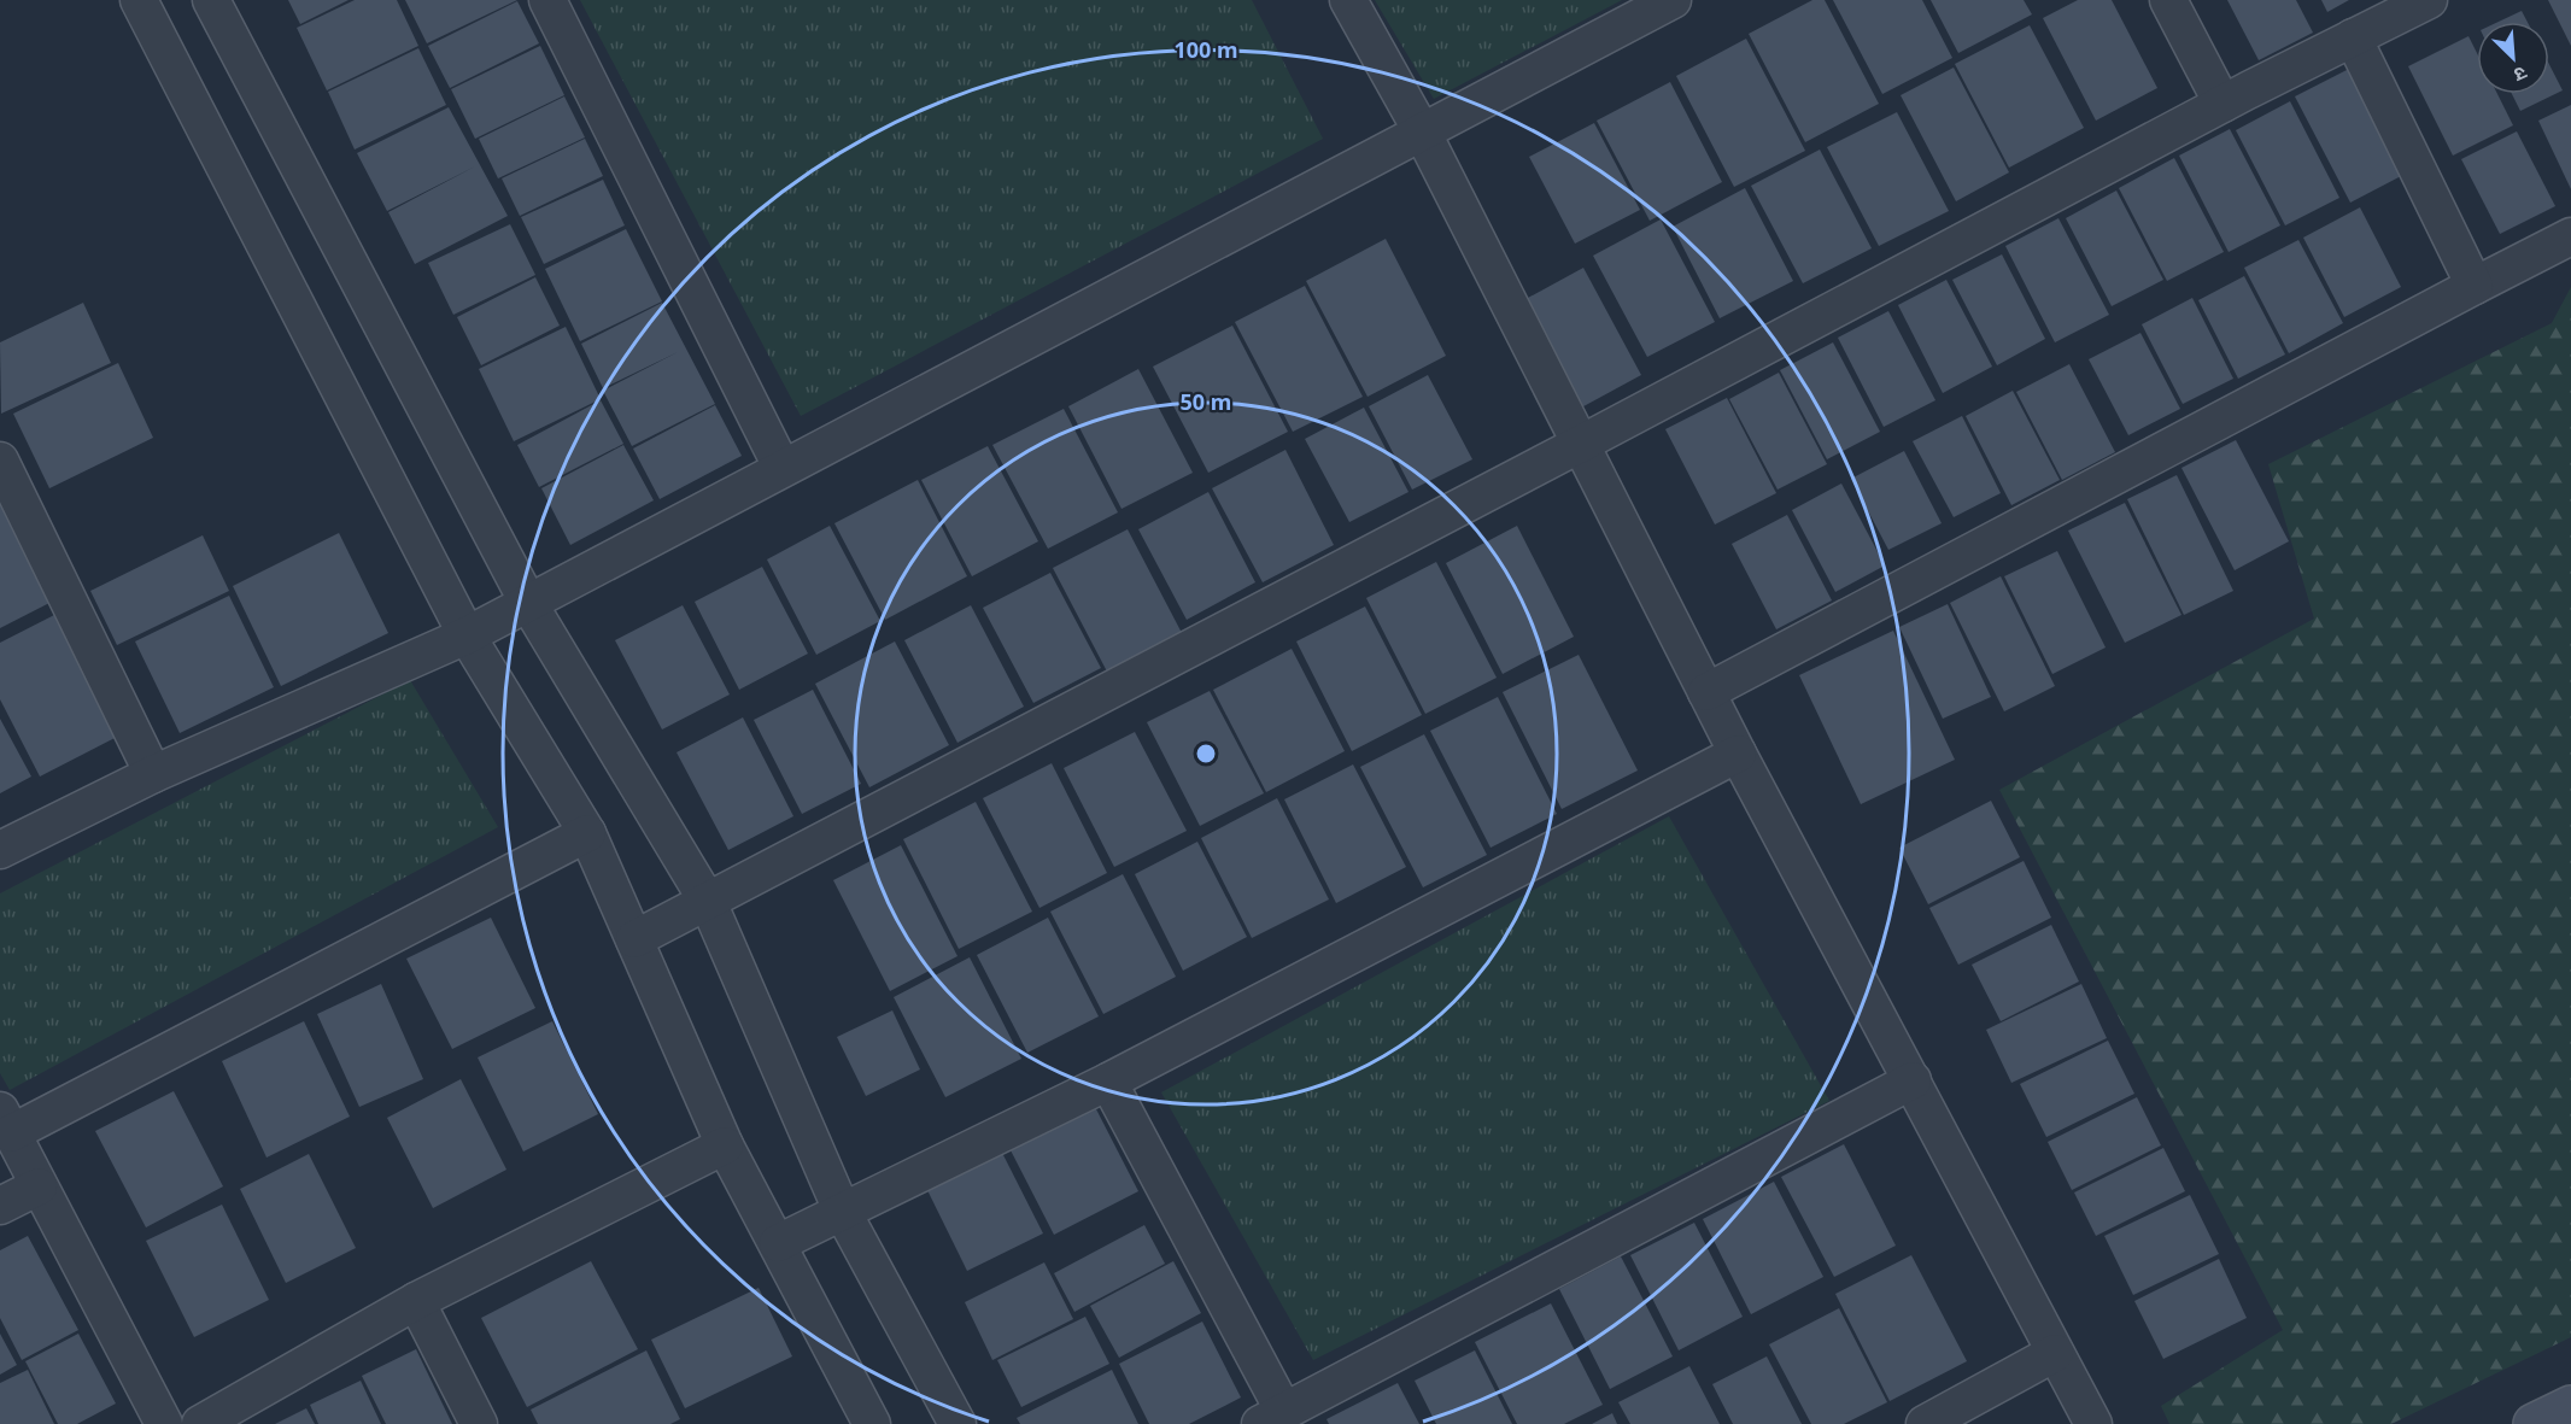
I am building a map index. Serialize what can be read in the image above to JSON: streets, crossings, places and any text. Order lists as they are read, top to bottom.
{
  "north": "bottom right",
  "rings": ["100 m", "50 m"]
}
